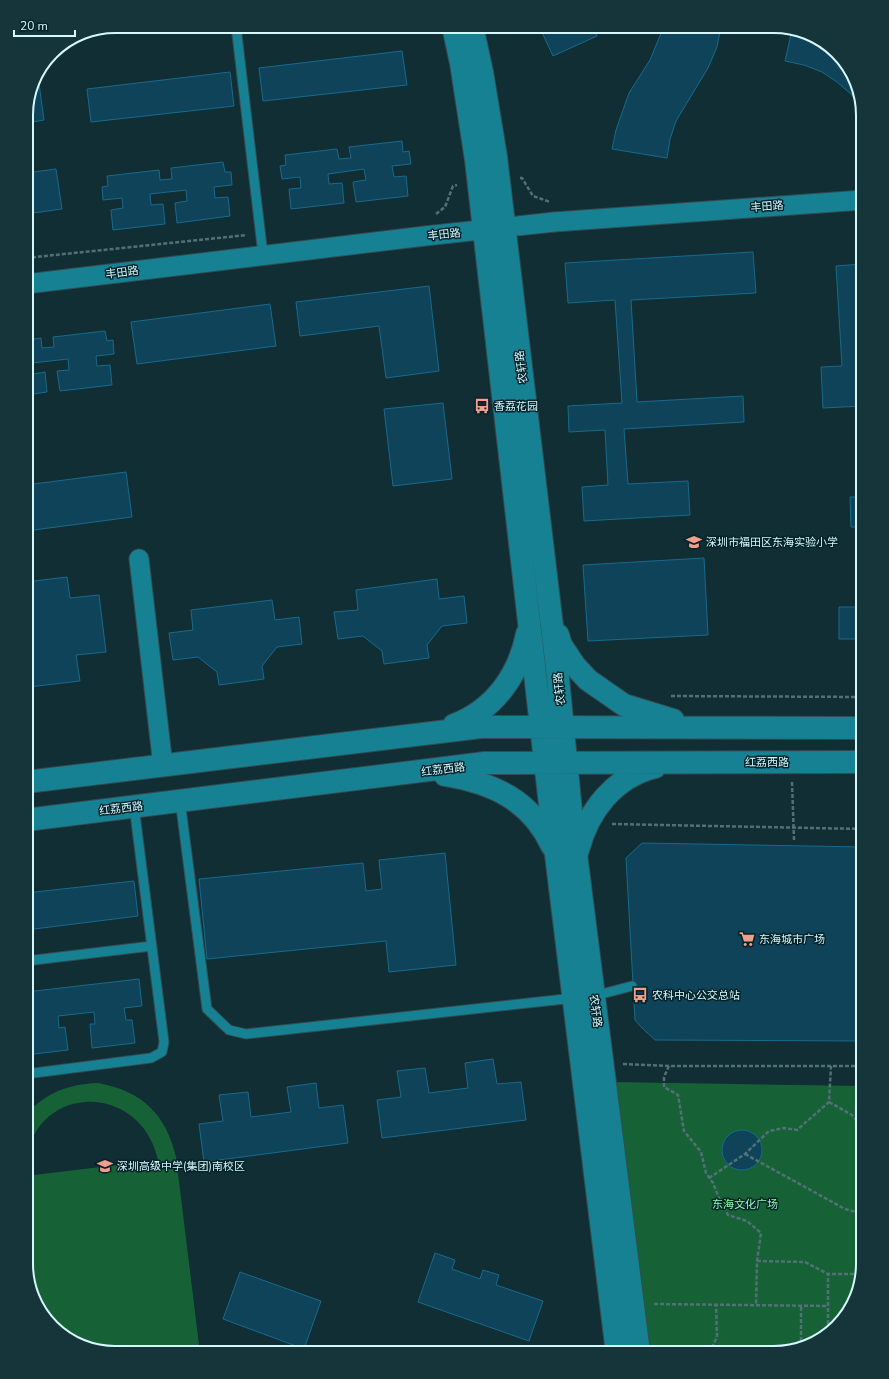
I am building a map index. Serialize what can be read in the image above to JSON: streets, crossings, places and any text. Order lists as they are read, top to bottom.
{
  "streets": {
    "main road": ["农轩路", "红荔西路"],
    "street": ["丰田路"]
  },
  "crossings": [
    ["丰田路", "农轩路"],
    ["农轩路", "红荔西路"]
  ],
  "parks": ["东海文化广场"],
  "places": {
    "bus stop": ["香荔花园", "农科中心公交总站"],
    "school or university": ["深圳市福田区东海实验小学", "深圳高级中学(集团)南校区"],
    "supermarket": ["东海城市广场"]
  },
  "scale_bar": "20 m"
}
